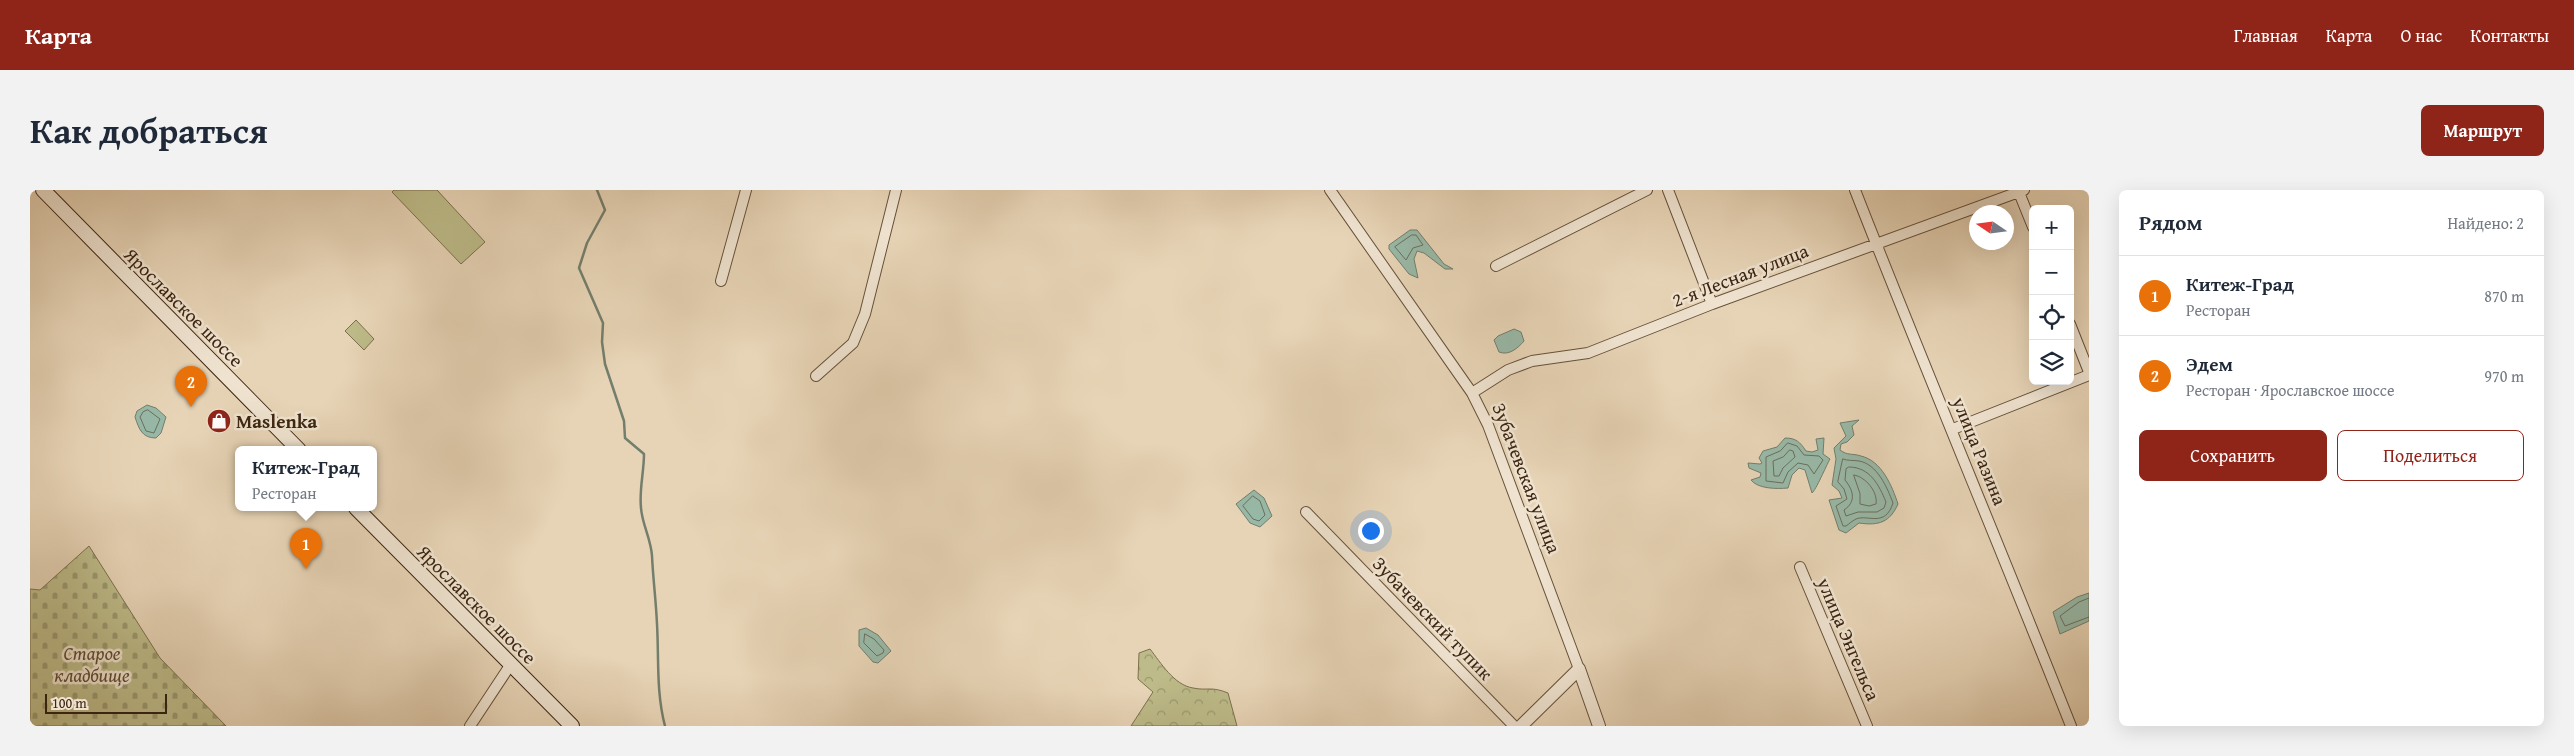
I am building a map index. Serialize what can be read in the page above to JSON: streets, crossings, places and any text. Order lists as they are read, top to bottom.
{
  "streets": {
    "main road": ["Ярославское шоссе"],
    "street": [
      "2-я Лесная улица",
      "улица Разина",
      "Зубачевская улица",
      "Зубачевский тупик",
      "улица Энгельса"
    ]
  },
  "crossings": [
    ["2-я Лесная улица", "улица Разина"],
    ["2-я Лесная улица", "Зубачевская улица"]
  ],
  "parks": ["Старое кладбище"],
  "places": {
    "shop": ["Maslenka"]
  },
  "scale_bar": "100 m",
  "north": "left",
  "page": {
    "header": "Карта",
    "nav": [
      "Главная",
      "Карта",
      "О нас",
      "Контакты"
    ],
    "title": "Как добраться",
    "buttons": [
      "Маршрут",
      ["Сохранить", "Поделиться"]
    ],
    "heading": ["Рядом", "Найдено: 2"],
    "map_buttons": ["+", "−"],
    "list": [
      {
        "mark": "1",
        "name": "Китеж-Град",
        "note": "Ресторан",
        "value": "870 m"
      },
      {
        "mark": "2",
        "name": "Эдем",
        "note": "Ресторан · Ярославское шоссе",
        "value": "970 m"
      }
    ],
    "pins": ["2", "1"],
    "popup": ["Китеж-Град", "Ресторан"],
    "scale": "100 m"
  }
}
